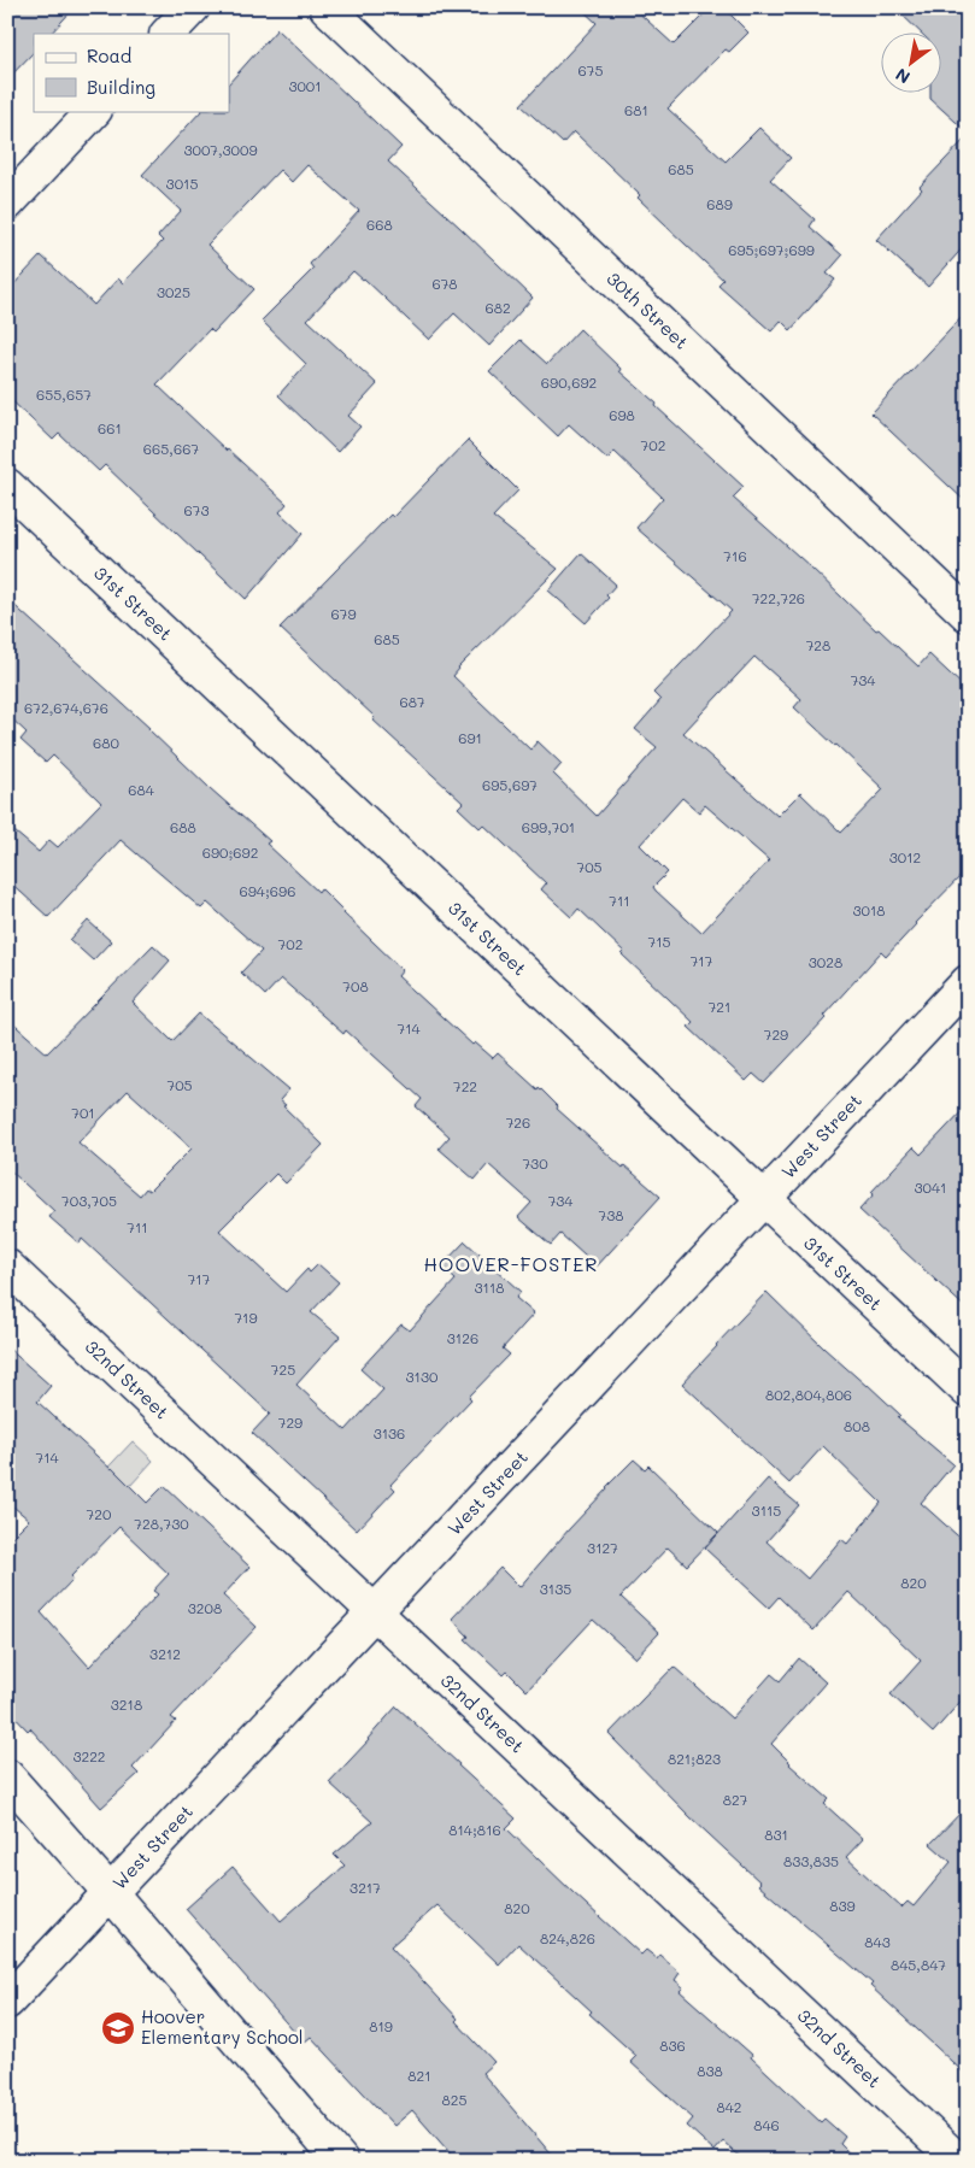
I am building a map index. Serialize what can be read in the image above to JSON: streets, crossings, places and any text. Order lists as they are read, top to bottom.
{
  "streets": {
    "street": [
      "30th Street",
      "31st Street",
      "West Street",
      "32nd Street"
    ]
  },
  "crossings": [
    ["31st Street", "West Street"],
    ["West Street", "32nd Street"]
  ],
  "districts": ["HOOVER-FOSTER"],
  "places": {
    "school or university": ["Hoover Elementary School"]
  },
  "house_numbers": [
    "675",
    "3001",
    "681",
    "3007,3009",
    "685",
    "3015",
    "689",
    "668",
    "695;697;699",
    "678",
    "3025",
    "682",
    "690,692",
    "655,657",
    "698",
    "661",
    "702",
    "665,667",
    "673",
    "716",
    "722,726",
    "679",
    "685",
    "728",
    "734",
    "687",
    "672,674,676",
    "691",
    "680",
    "695,697",
    "684",
    "688",
    "699,701",
    "690;692",
    "3012",
    "705",
    "694;696",
    "711",
    "3018",
    "715",
    "702",
    "717",
    "3028",
    "708",
    "721",
    "714",
    "729",
    "705",
    "722",
    "701",
    "726",
    "730",
    "3041",
    "703,705",
    "734",
    "738",
    "711",
    "717",
    "3118",
    "719",
    "3126",
    "725",
    "3130",
    "802,804,806",
    "729",
    "808",
    "3136",
    "714",
    "3115",
    "720",
    "728,730",
    "3127",
    "820",
    "3135",
    "3208",
    "3212",
    "3218",
    "3222",
    "821;823",
    "827",
    "814;816",
    "831",
    "833,835",
    "3217",
    "839",
    "820",
    "824,826",
    "843",
    "845,847",
    "819",
    "836",
    "838",
    "821",
    "825",
    "842",
    "846"
  ],
  "legend": ["Road", "Building"],
  "north": "bottom left"
}
